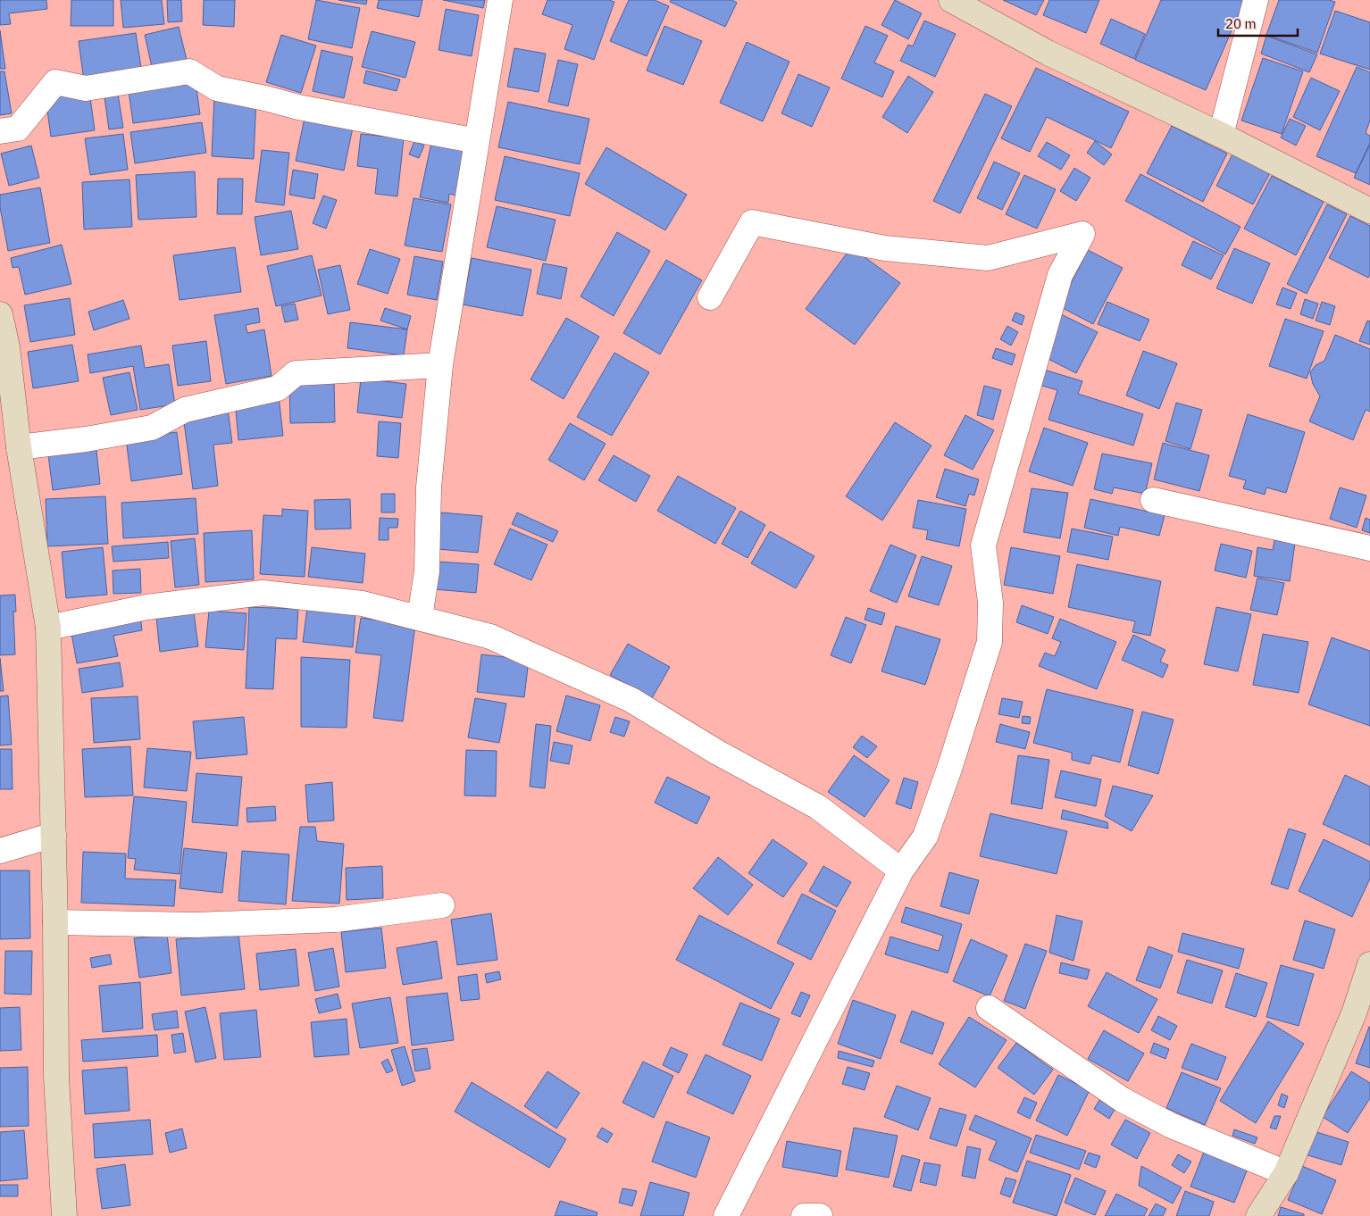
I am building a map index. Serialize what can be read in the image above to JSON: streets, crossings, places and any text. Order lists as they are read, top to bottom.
{
  "scale_bar": "20 m"
}
